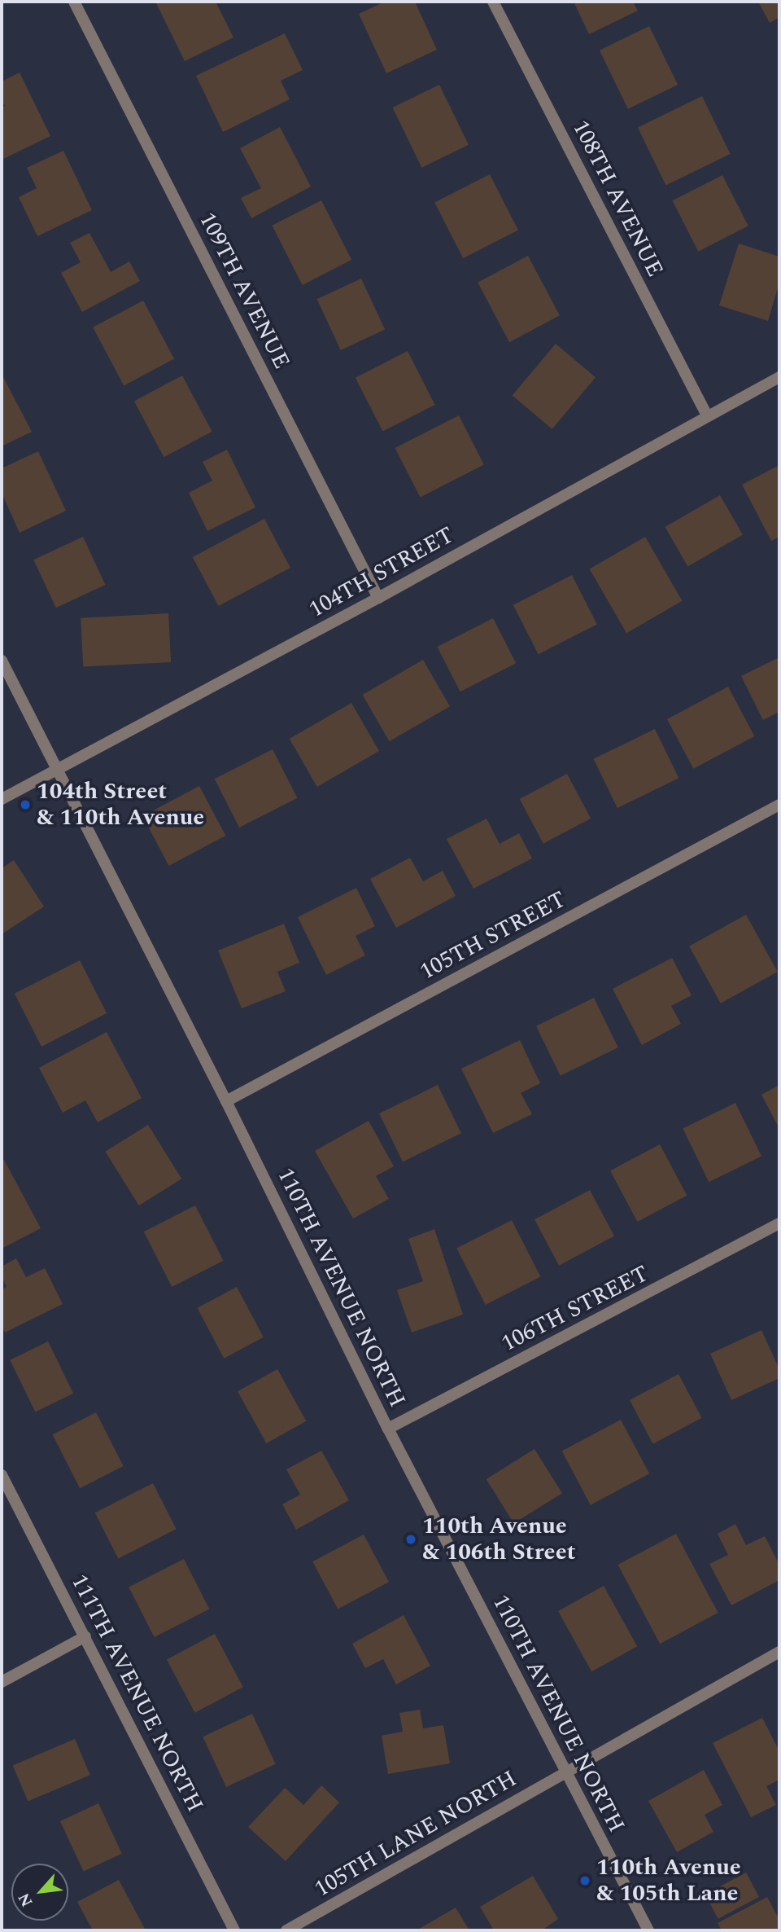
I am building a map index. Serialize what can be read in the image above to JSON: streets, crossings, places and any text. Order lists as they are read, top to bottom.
{
  "streets": {
    "street": [
      "108TH AVENUE",
      "109TH AVENUE",
      "104TH STREET",
      "105TH STREET",
      "110TH AVENUE NORTH",
      "106TH STREET",
      "111TH AVENUE NORTH",
      "105TH LANE NORTH"
    ]
  },
  "crossings": [
    ["108TH AVENUE", "104TH STREET"],
    ["109TH AVENUE", "104TH STREET"],
    ["104TH STREET", "110TH AVENUE NORTH"],
    ["105TH STREET", "110TH AVENUE NORTH"],
    ["110TH AVENUE NORTH", "106TH STREET"],
    ["110TH AVENUE NORTH", "105TH LANE NORTH"]
  ],
  "places": ["104th Street & 110th Avenue", "110th Avenue & 106th Street", "110th Avenue & 105th Lane"],
  "north": "bottom left"
}
